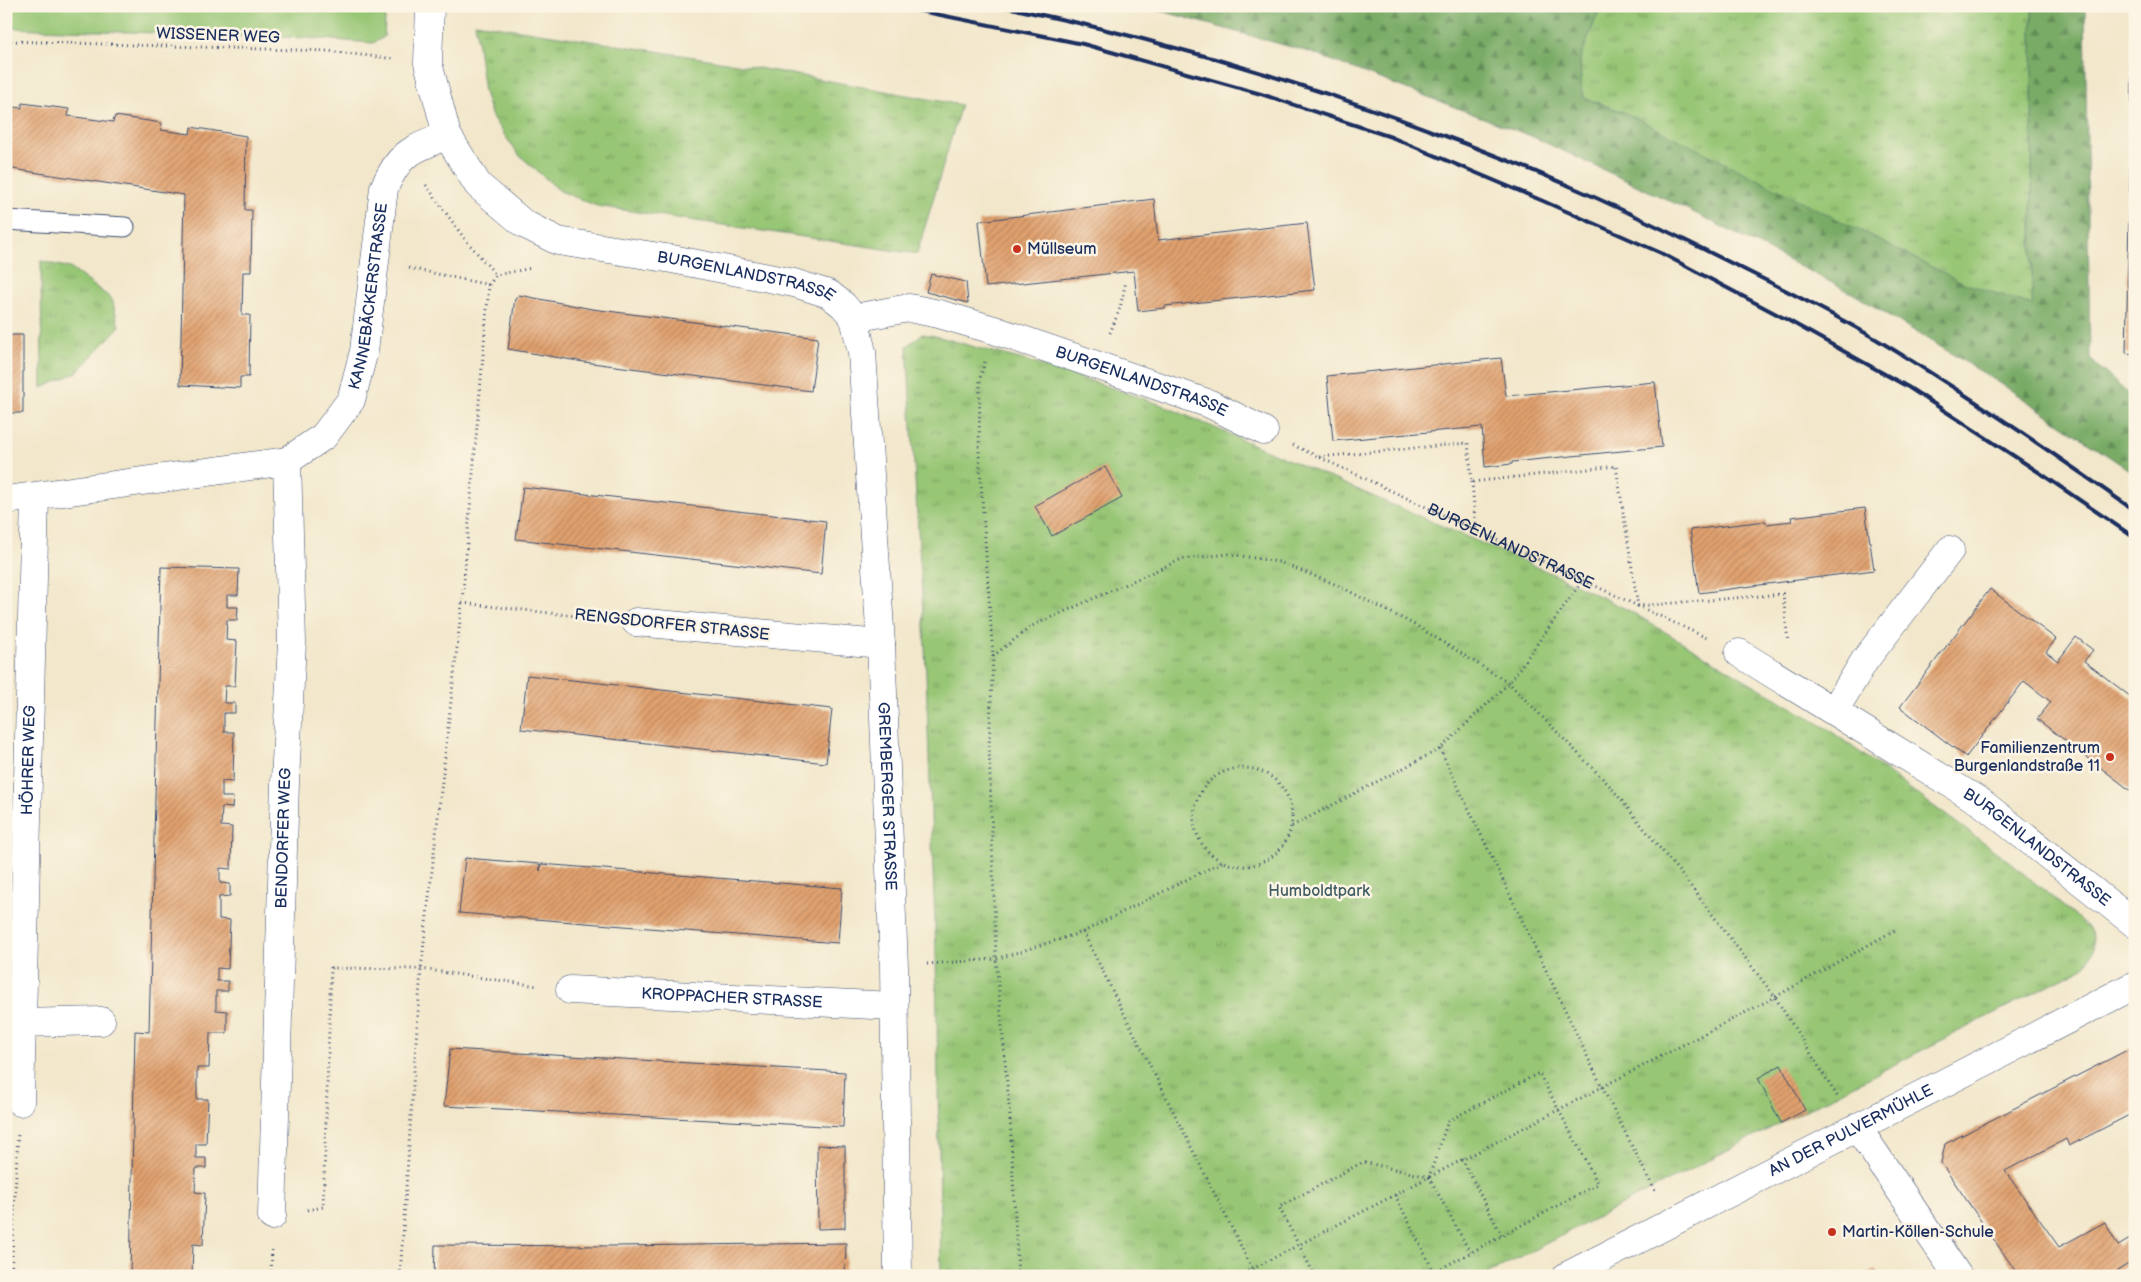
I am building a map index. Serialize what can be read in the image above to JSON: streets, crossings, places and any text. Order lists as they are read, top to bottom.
{
  "streets": {
    "street": [
      "BURGENLANDSTRASSE",
      "KANNEBÄCKERSTRASSE",
      "RENGSDORFER STRASSE",
      "HÖHRER WEG",
      "GREMBERGER STRASSE",
      "BENDORFER WEG",
      "KROPPACHER STRASSE",
      "AN DER PULVERMÜHLE"
    ],
    "path": ["WISSENER WEG"]
  },
  "crossings": [
    ["BURGENLANDSTRASSE", "KANNEBÄCKERSTRASSE"],
    ["BURGENLANDSTRASSE", "GREMBERGER STRASSE"],
    ["KANNEBÄCKERSTRASSE", "HÖHRER WEG"],
    ["KANNEBÄCKERSTRASSE", "BENDORFER WEG"],
    ["RENGSDORFER STRASSE", "GREMBERGER STRASSE"],
    ["GREMBERGER STRASSE", "KROPPACHER STRASSE"]
  ],
  "parks": ["Humboldtpark"],
  "places": ["Müllseum", "Familienzentrum Burgenlandstraße 11", "Martin-Köllen-Schule"]
}
